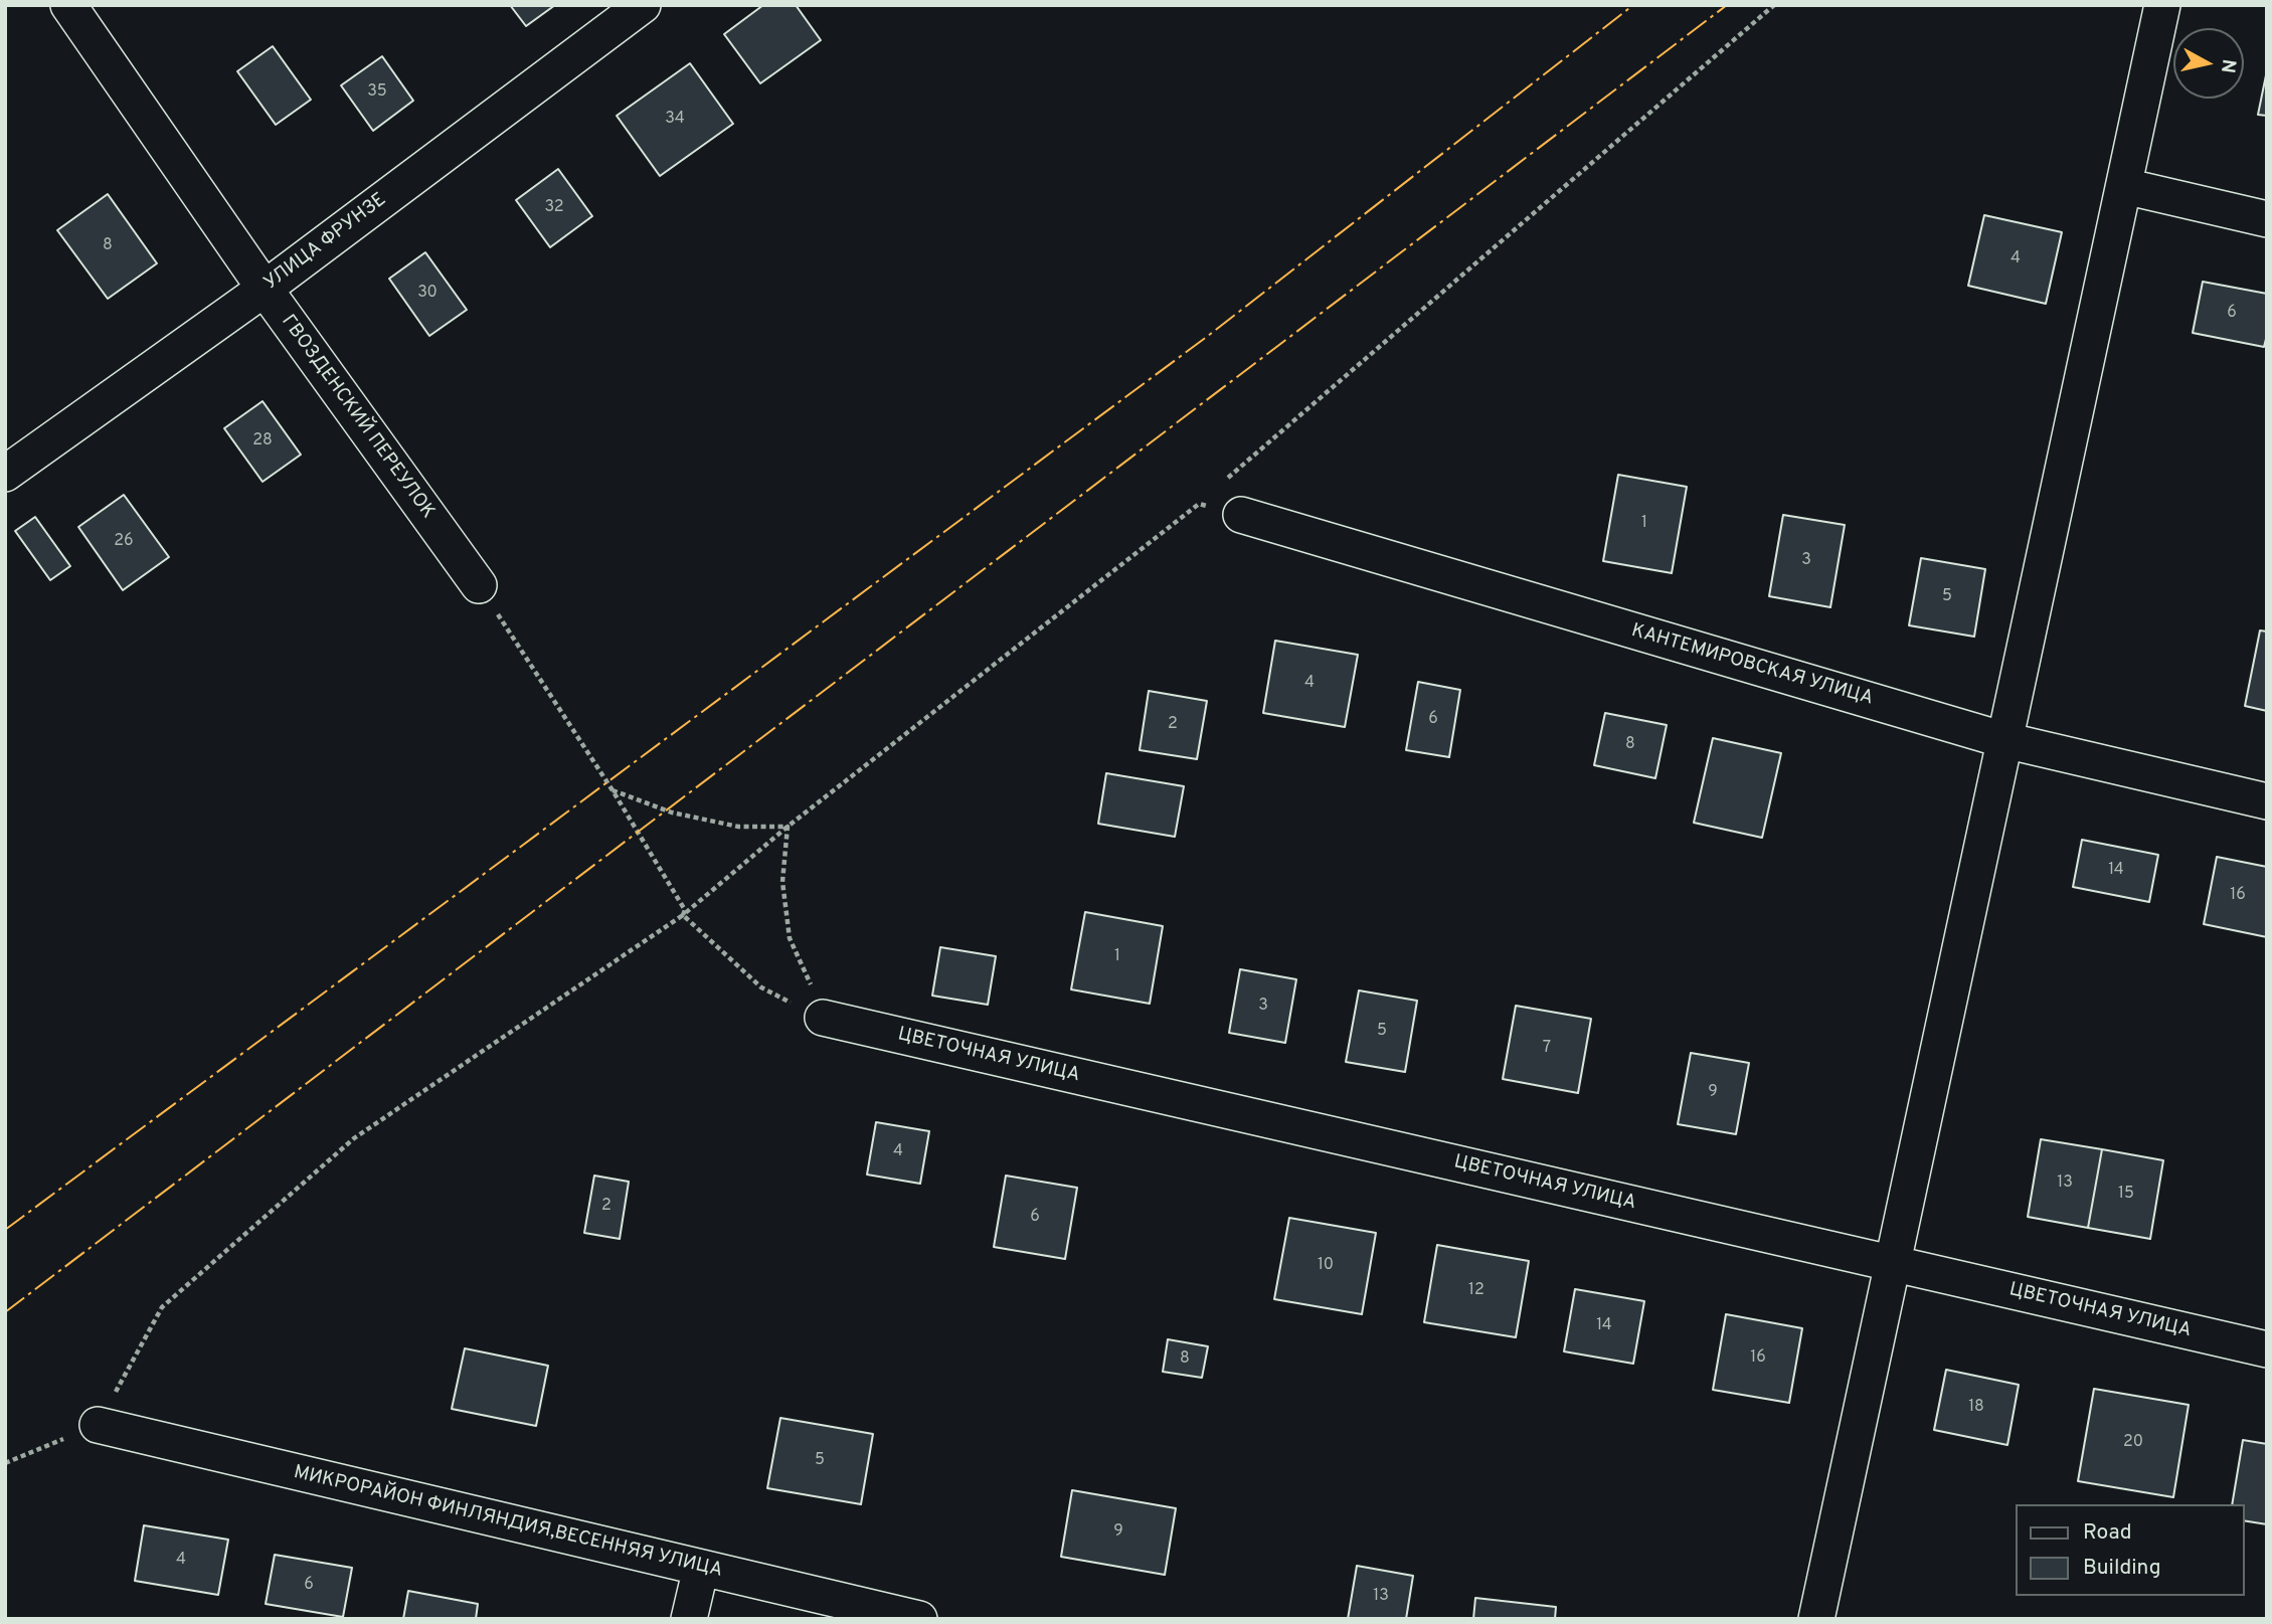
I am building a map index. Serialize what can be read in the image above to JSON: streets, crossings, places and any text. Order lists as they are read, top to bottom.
{
  "streets": {
    "street": [
      "УЛИЦА ФРУНЗЕ",
      "ГВОЗДЕНСКИЙ ПЕРЕУЛОК",
      "КАНТЕМИРОВСКАЯ УЛИЦА",
      "ЦВЕТОЧНАЯ УЛИЦА",
      "МИКРОРАЙОН ФИНЛЯНДИЯ,ВЕСЕННЯЯ УЛИЦА"
    ]
  },
  "crossings": [
    ["УЛИЦА ФРУНЗЕ", "ГВОЗДЕНСКИЙ ПЕРЕУЛОК"]
  ],
  "house_numbers": [
    "35",
    "34",
    "32",
    "8",
    "4",
    "30",
    "6",
    "28",
    "1",
    "26",
    "3",
    "5",
    "4",
    "6",
    "2",
    "8",
    "14",
    "16",
    "1",
    "3",
    "5",
    "7",
    "9",
    "4",
    "13",
    "15",
    "2",
    "6",
    "10",
    "12",
    "14",
    "16",
    "8",
    "18",
    "20",
    "5",
    "9",
    "4",
    "6",
    "13"
  ],
  "legend": ["Road", "Building"],
  "north": "right"
}
